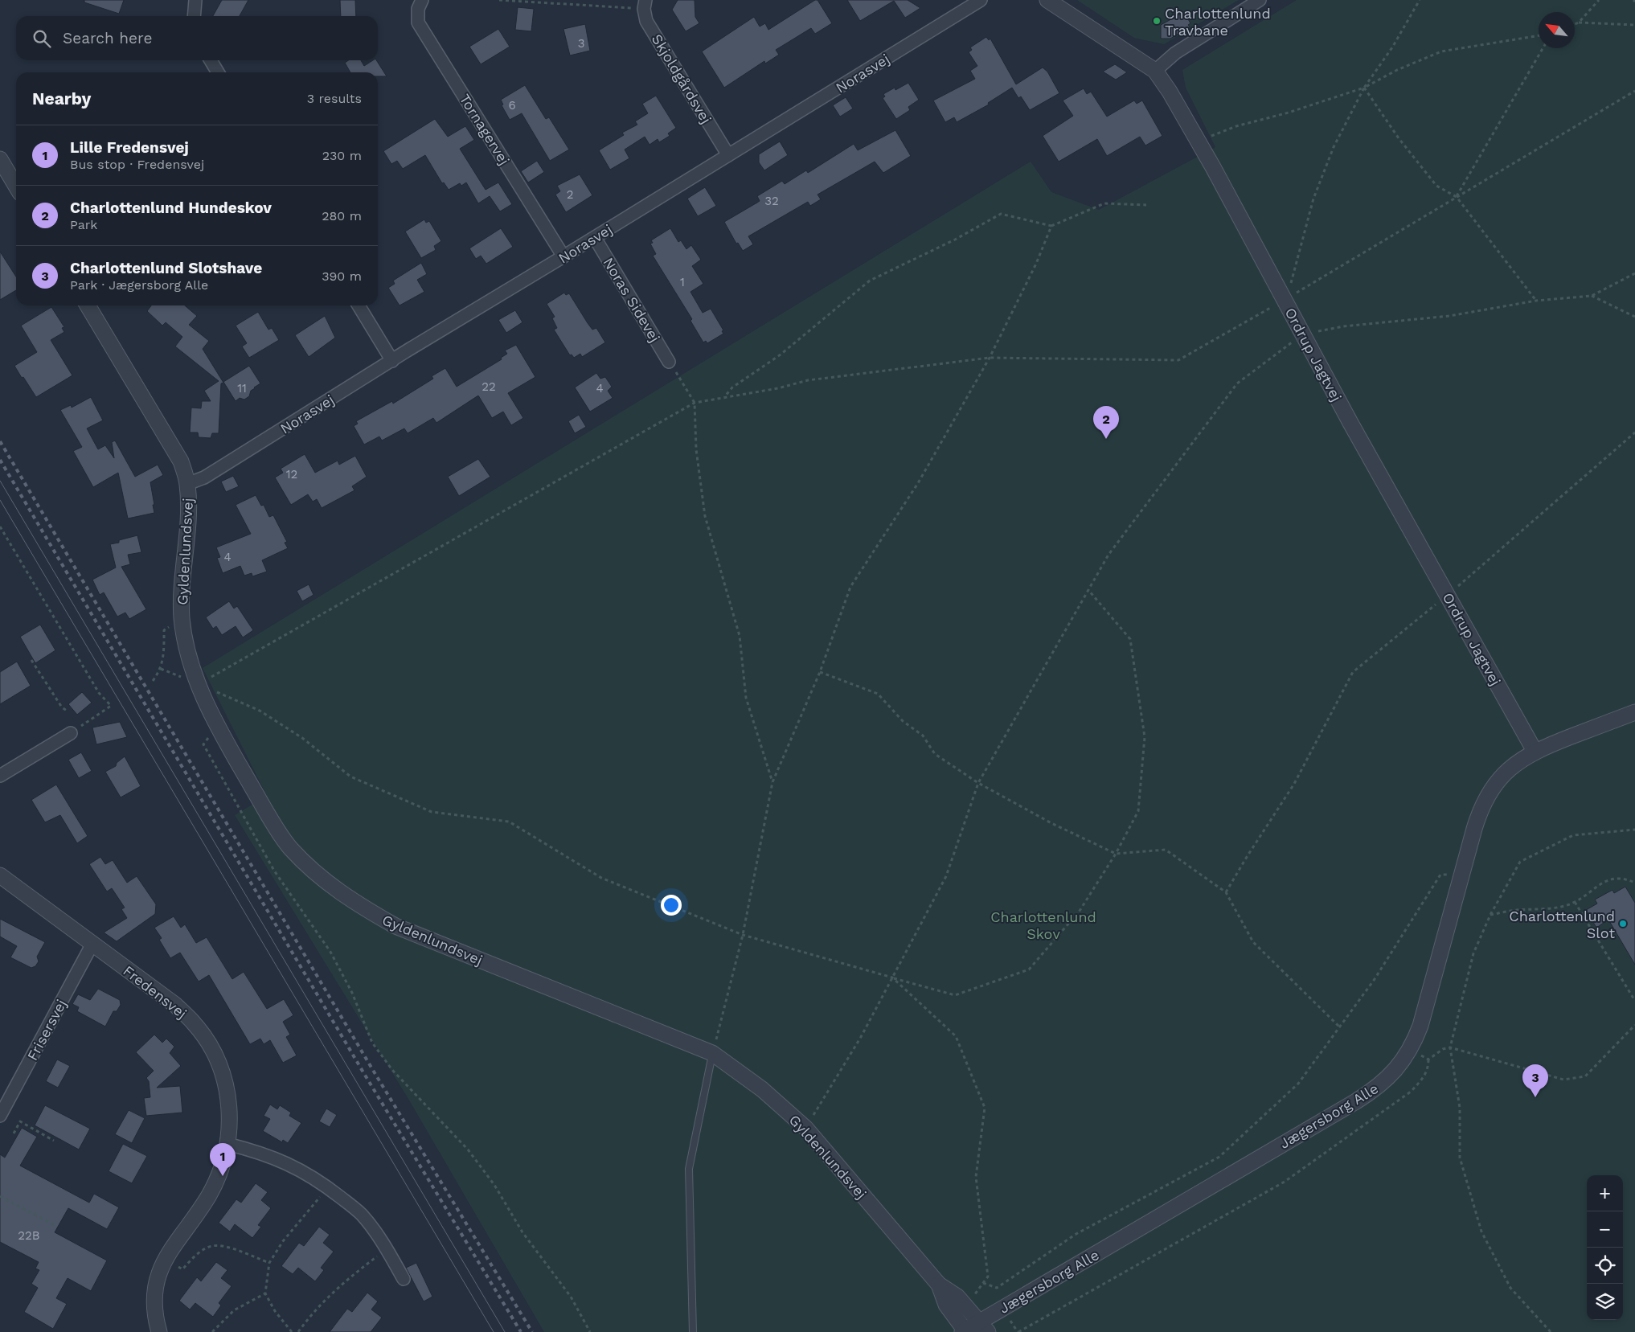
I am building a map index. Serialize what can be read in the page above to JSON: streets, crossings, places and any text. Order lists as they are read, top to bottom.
{
  "streets": {
    "street": [
      "Norasvej",
      "Skjoldgårdsvej",
      "Tornagervej",
      "Noras Sidevej",
      "Ordrup Jagtvej",
      "Gyldenlundsvej",
      "Fredensvej",
      "Frisersvej",
      "Jægersborg Alle"
    ]
  },
  "crossings": [
    ["Norasvej", "Skjoldgårdsvej"],
    ["Norasvej", "Tornagervej"],
    ["Norasvej", "Noras Sidevej"],
    ["Norasvej", "Gyldenlundsvej"],
    ["Ordrup Jagtvej", "Jægersborg Alle"],
    ["Gyldenlundsvej", "Jægersborg Alle"],
    ["Fredensvej", "Frisersvej"]
  ],
  "parks": ["Charlottenlund Skov"],
  "places": ["Charlottenlund Travbane", "Charlottenlund Slot"],
  "house_numbers": [
    "3",
    "6",
    "2",
    "32",
    "1",
    "22",
    "11",
    "4",
    "12",
    "4",
    "22B"
  ],
  "north": "top left",
  "page": {
    "search": "Search here",
    "heading": ["Nearby", "3 results"],
    "list": [
      {
        "mark": "1",
        "name": "Lille Fredensvej",
        "note": "Bus stop · Fredensvej",
        "value": "230 m"
      },
      {
        "mark": "2",
        "name": "Charlottenlund Hundeskov",
        "note": "Park",
        "value": "280 m"
      },
      {
        "mark": "3",
        "name": "Charlottenlund Slotshave",
        "note": "Park · Jægersborg Alle",
        "value": "390 m"
      }
    ],
    "pins": ["2", "3", "1"],
    "map_buttons": ["+", "−"]
  }
}
